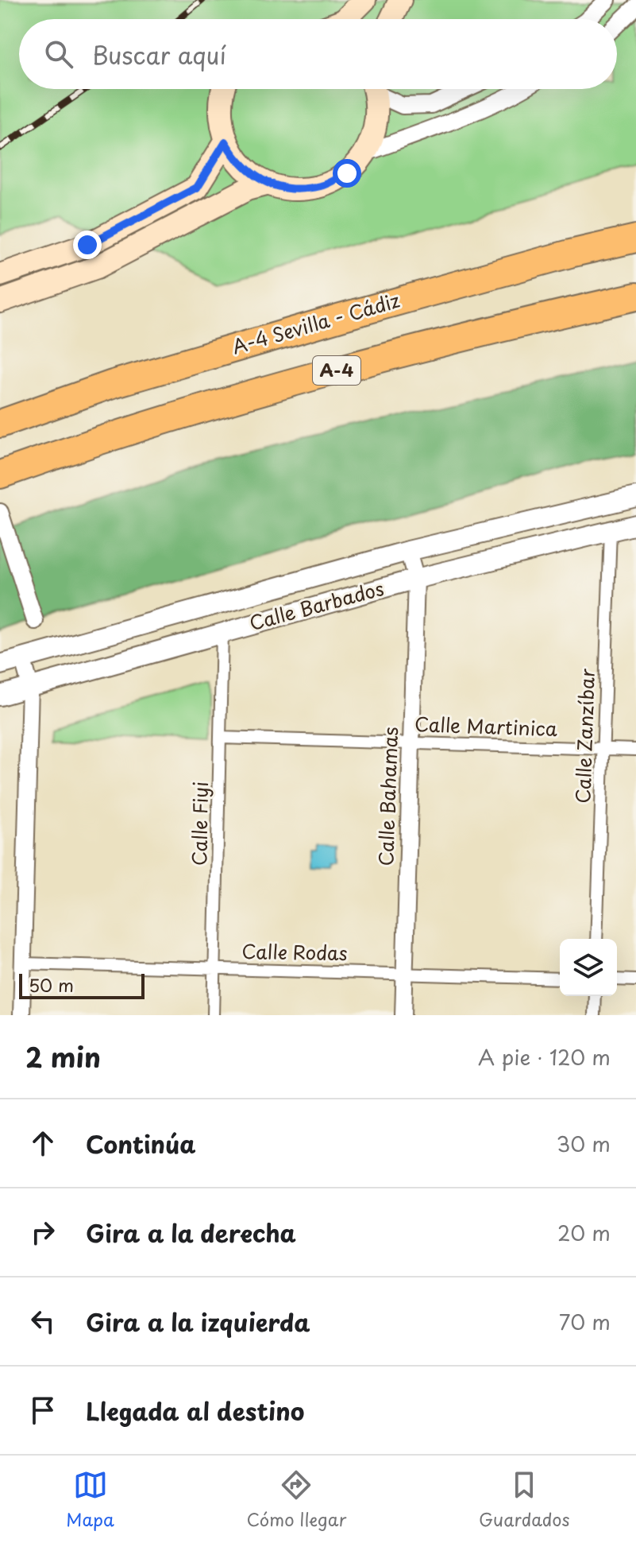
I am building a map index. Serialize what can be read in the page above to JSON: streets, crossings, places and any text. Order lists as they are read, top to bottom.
{
  "streets": {
    "highway": ["A-4 Sevilla - Cádiz", "A-4"],
    "street": [
      "Calle Barbados",
      "Calle Martinica",
      "Calle Zanzíbar",
      "Calle Bahamas",
      "Calle Fiyi",
      "Calle Rodas"
    ]
  },
  "crossings": [
    ["Calle Barbados", "Calle Zanzíbar"],
    ["Calle Barbados", "Calle Bahamas"],
    ["Calle Barbados", "Calle Fiyi"],
    ["Calle Martinica", "Calle Zanzíbar"],
    ["Calle Martinica", "Calle Bahamas"],
    ["Calle Martinica", "Calle Fiyi"],
    ["Calle Bahamas", "Calle Rodas"],
    ["Calle Fiyi", "Calle Rodas"]
  ],
  "scale_bar": "50 m",
  "page": {
    "search": "Buscar aquí",
    "scale": "50 m",
    "heading": ["2 min", "A pie · 120 m"],
    "list": [
      ["Continúa", "30 m"],
      ["Gira a la derecha", "20 m"],
      ["Gira a la izquierda", "70 m"],
      "Llegada al destino"
    ],
    "nav": ["Mapa", "Cómo llegar", "Guardados"]
  }
}
